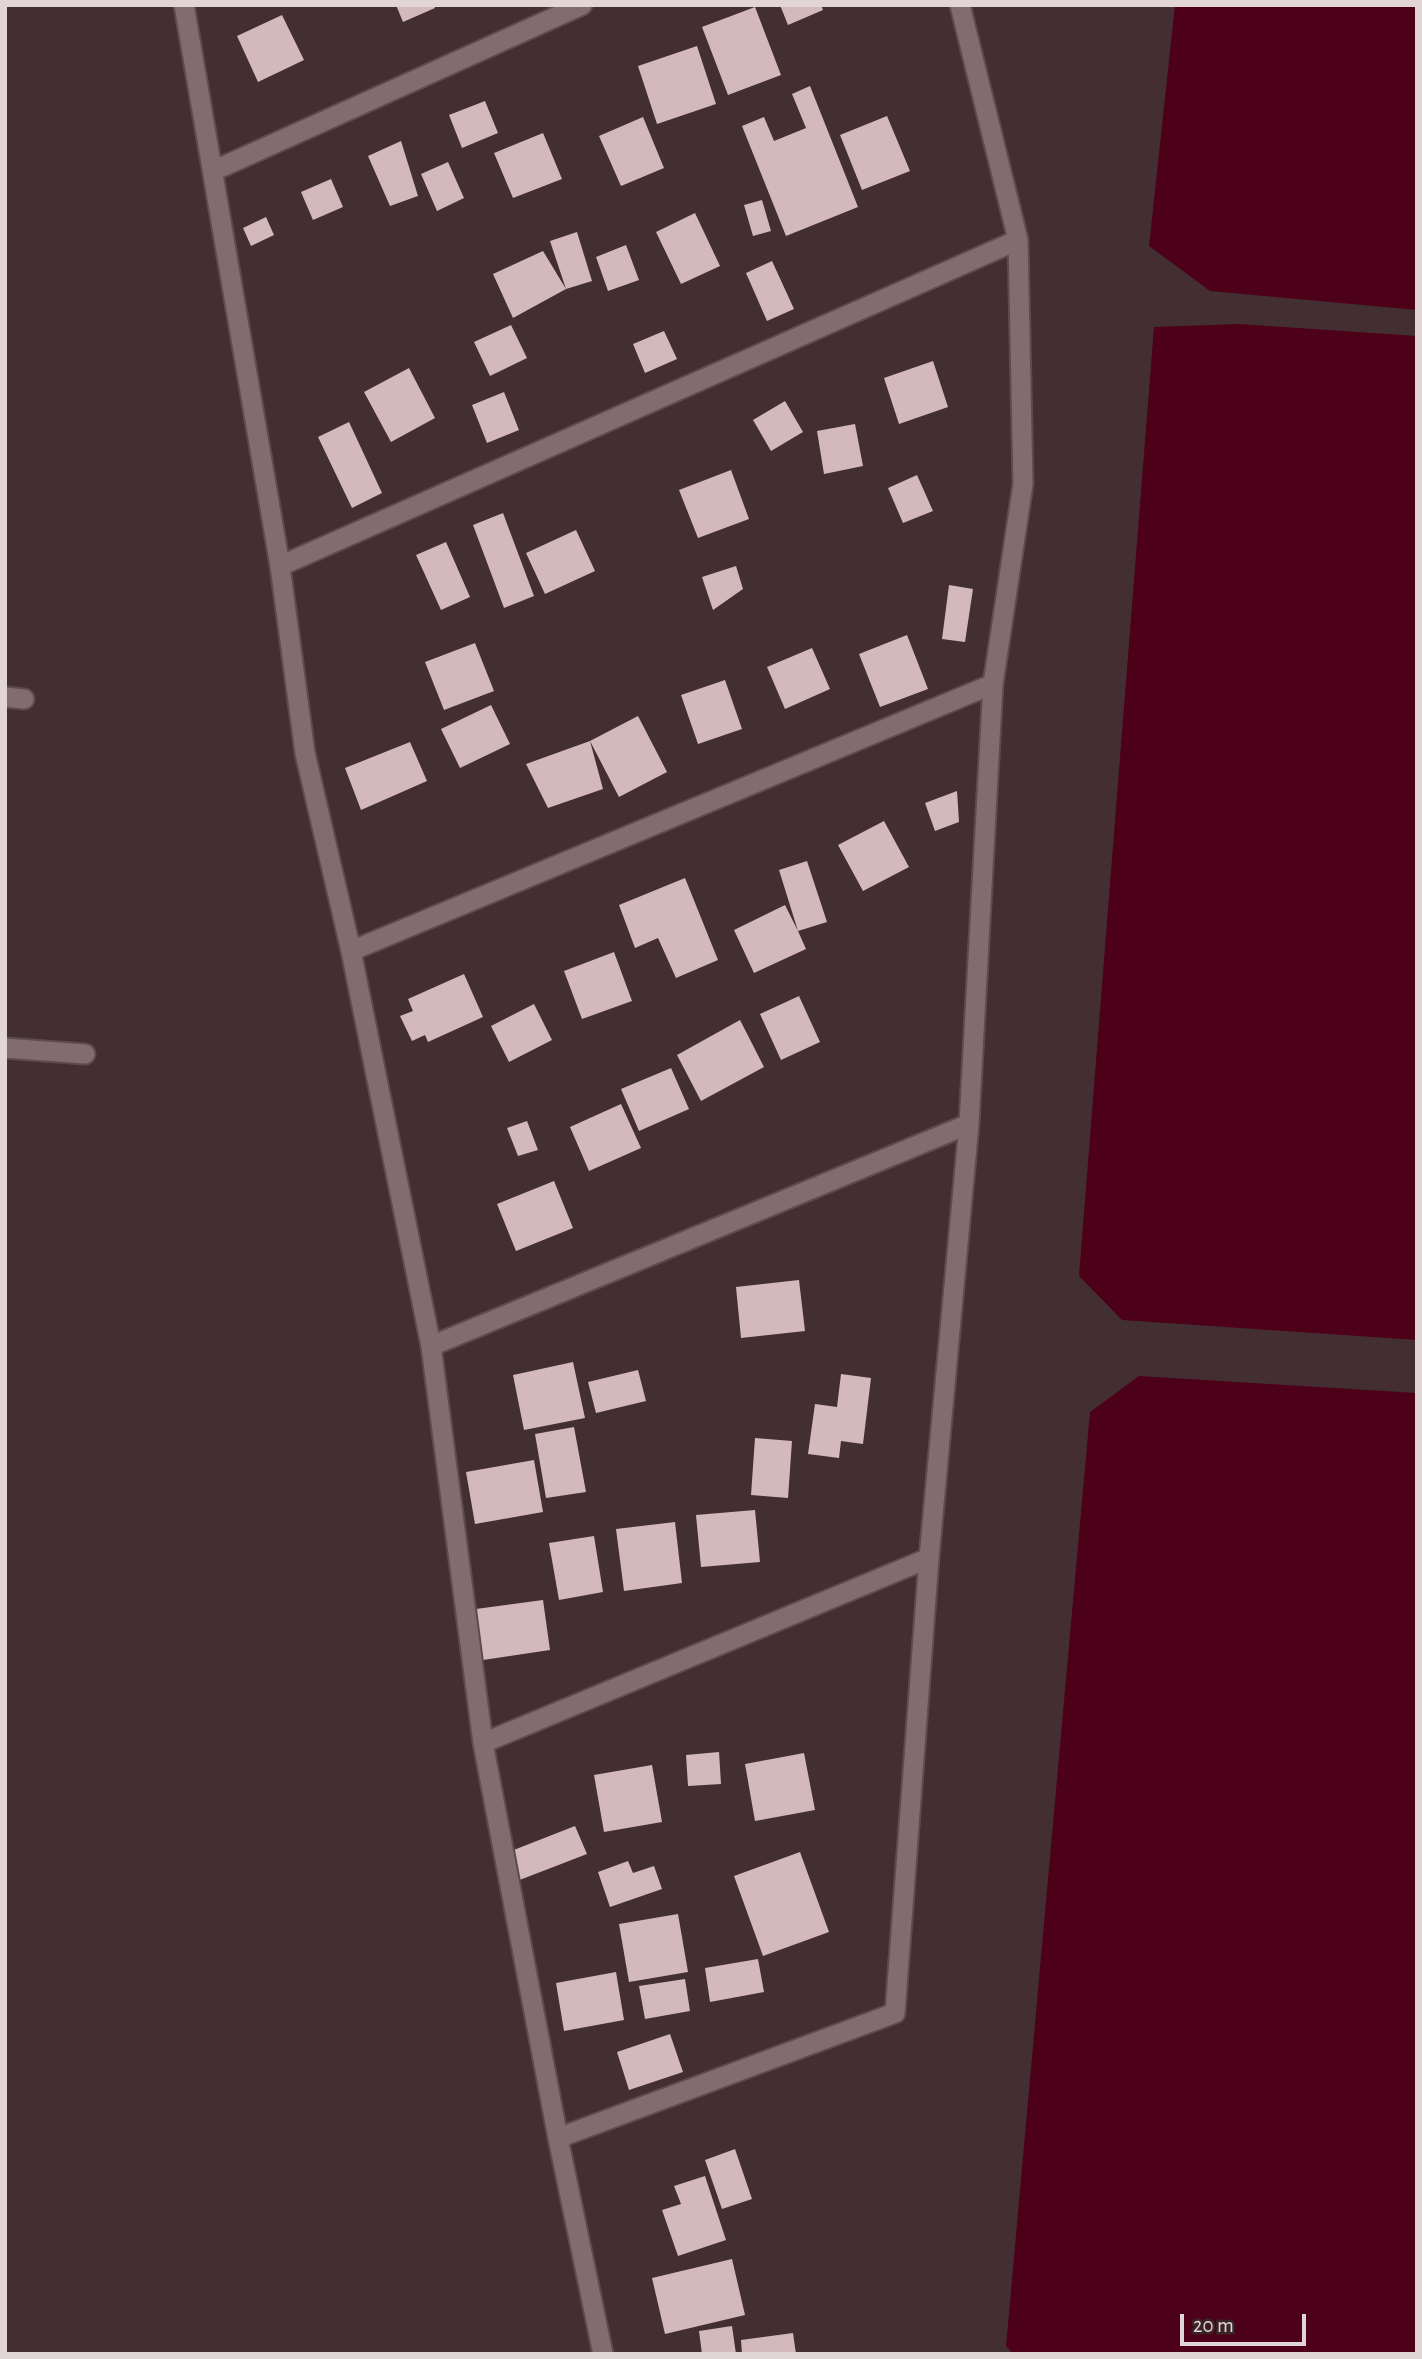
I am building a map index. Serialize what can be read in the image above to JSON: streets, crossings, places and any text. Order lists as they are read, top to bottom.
{
  "scale_bar": "20 m"
}
